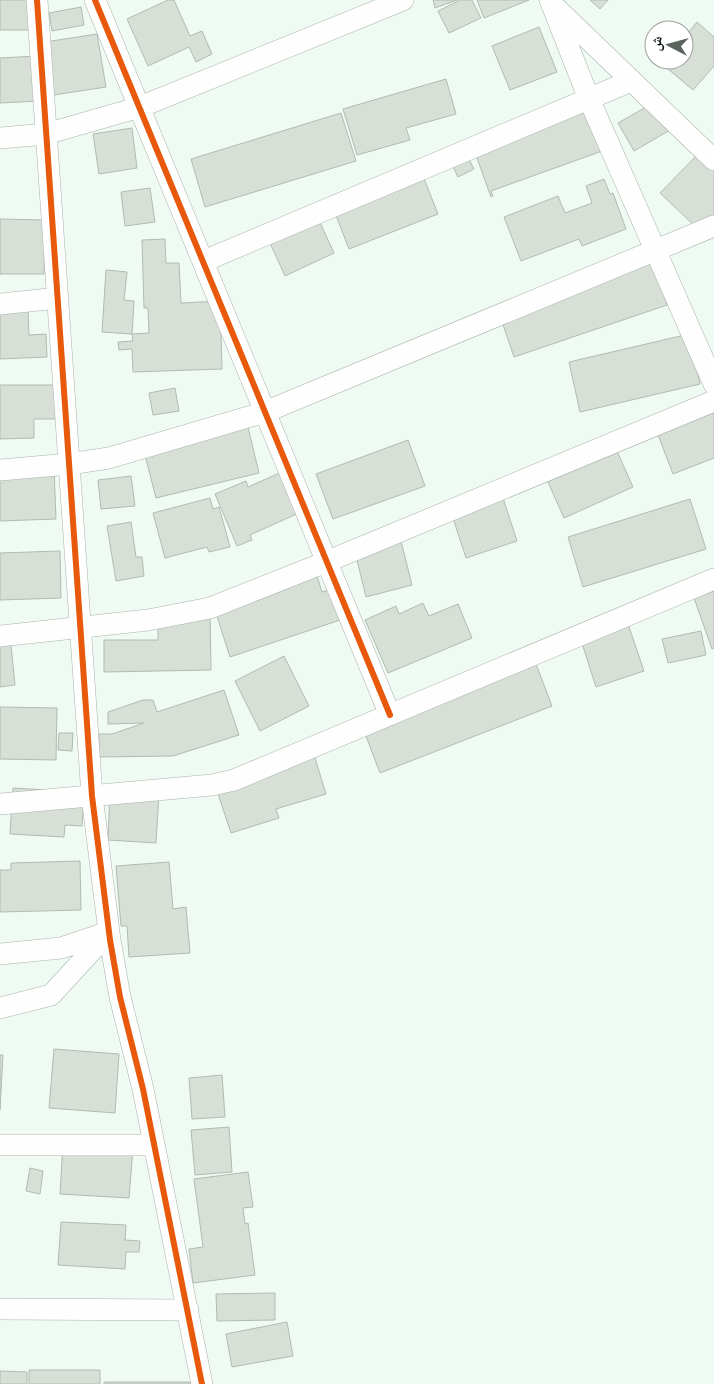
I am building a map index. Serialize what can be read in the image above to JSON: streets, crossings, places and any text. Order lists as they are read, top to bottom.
{
  "north": "left"
}
